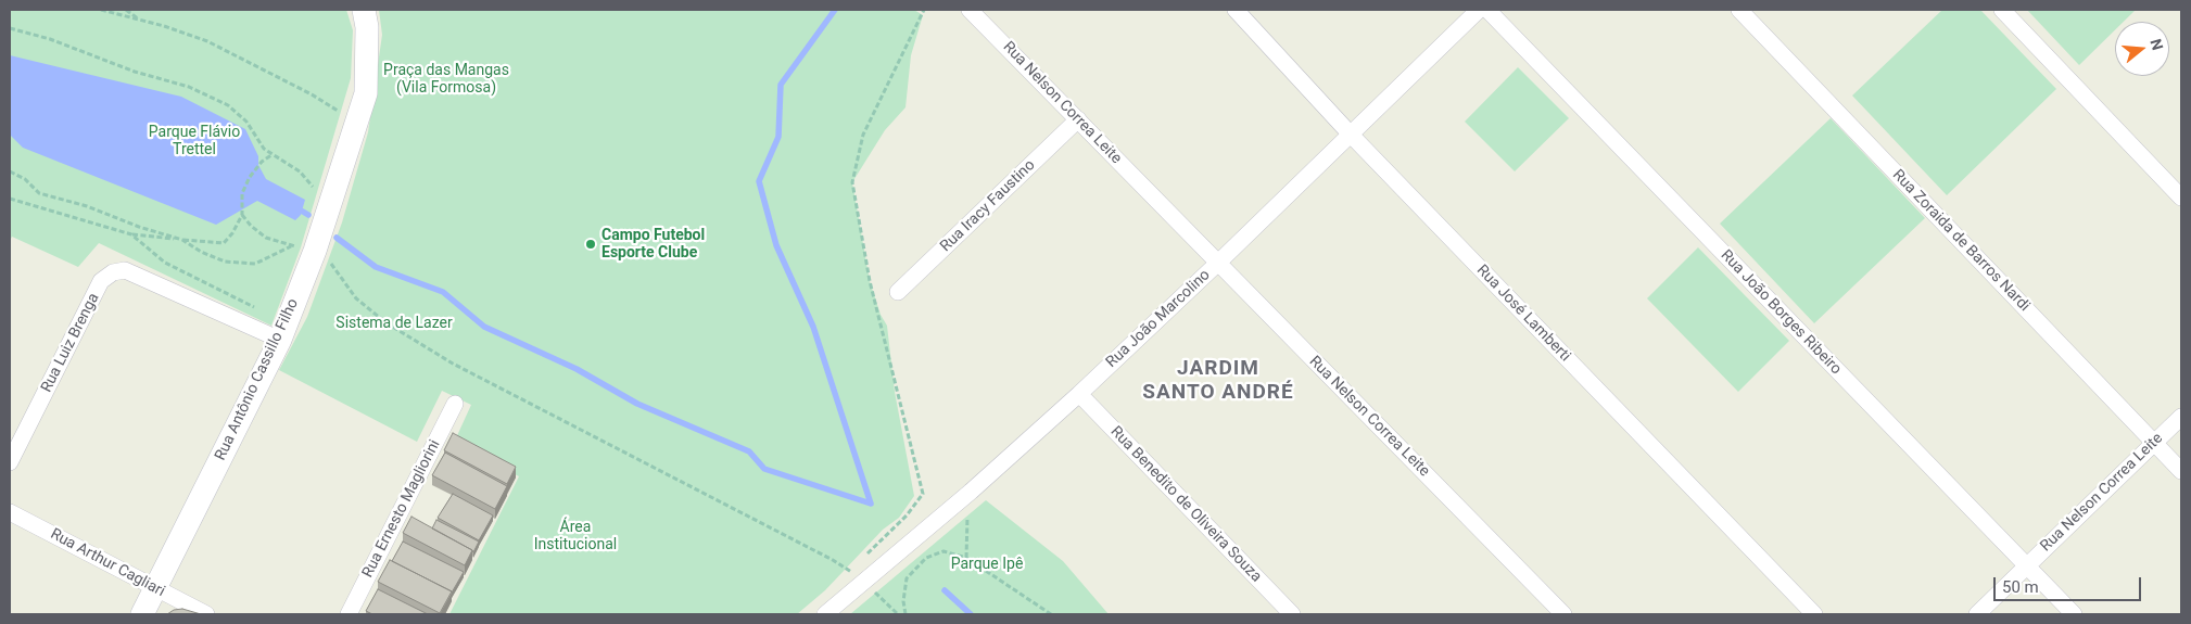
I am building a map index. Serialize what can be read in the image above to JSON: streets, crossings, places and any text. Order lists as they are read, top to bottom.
{
  "streets": {
    "street": [
      "Rua Nelson Correa Leite",
      "Rua Iracy Faustino",
      "Rua Zoraida de Barros Nardi",
      "Rua João Borges Ribeiro",
      "Rua José Lamberti",
      "Rua João Marcolino",
      "Rua Luiz Brenga",
      "Rua Antônio Cassillo Filho",
      "Rua Benedito de Oliveira Souza",
      "Rua Ernesto Magliorini",
      "Rua Arthur Cagliari"
    ]
  },
  "crossings": [
    ["Rua Nelson Correa Leite", "Rua Iracy Faustino"],
    ["Rua Nelson Correa Leite", "Rua Zoraida de Barros Nardi"],
    ["Rua Nelson Correa Leite", "Rua João Borges Ribeiro"],
    ["Rua Nelson Correa Leite", "Rua João Marcolino"],
    ["Rua José Lamberti", "Rua João Marcolino"],
    ["Rua João Marcolino", "Rua Benedito de Oliveira Souza"],
    ["Rua Luiz Brenga", "Rua Antônio Cassillo Filho"],
    ["Rua Antônio Cassillo Filho", "Rua Arthur Cagliari"]
  ],
  "districts": ["JARDIM SANTO ANDRÉ"],
  "parks": [
    "Praça das Mangas (Vila Formosa)",
    "Parque Flávio Trettel",
    "Sistema de Lazer",
    "Área Institucional",
    "Parque Ipê"
  ],
  "places": ["Campo Futebol Esporte Clube"],
  "scale_bar": "50 m",
  "north": "right"
}
